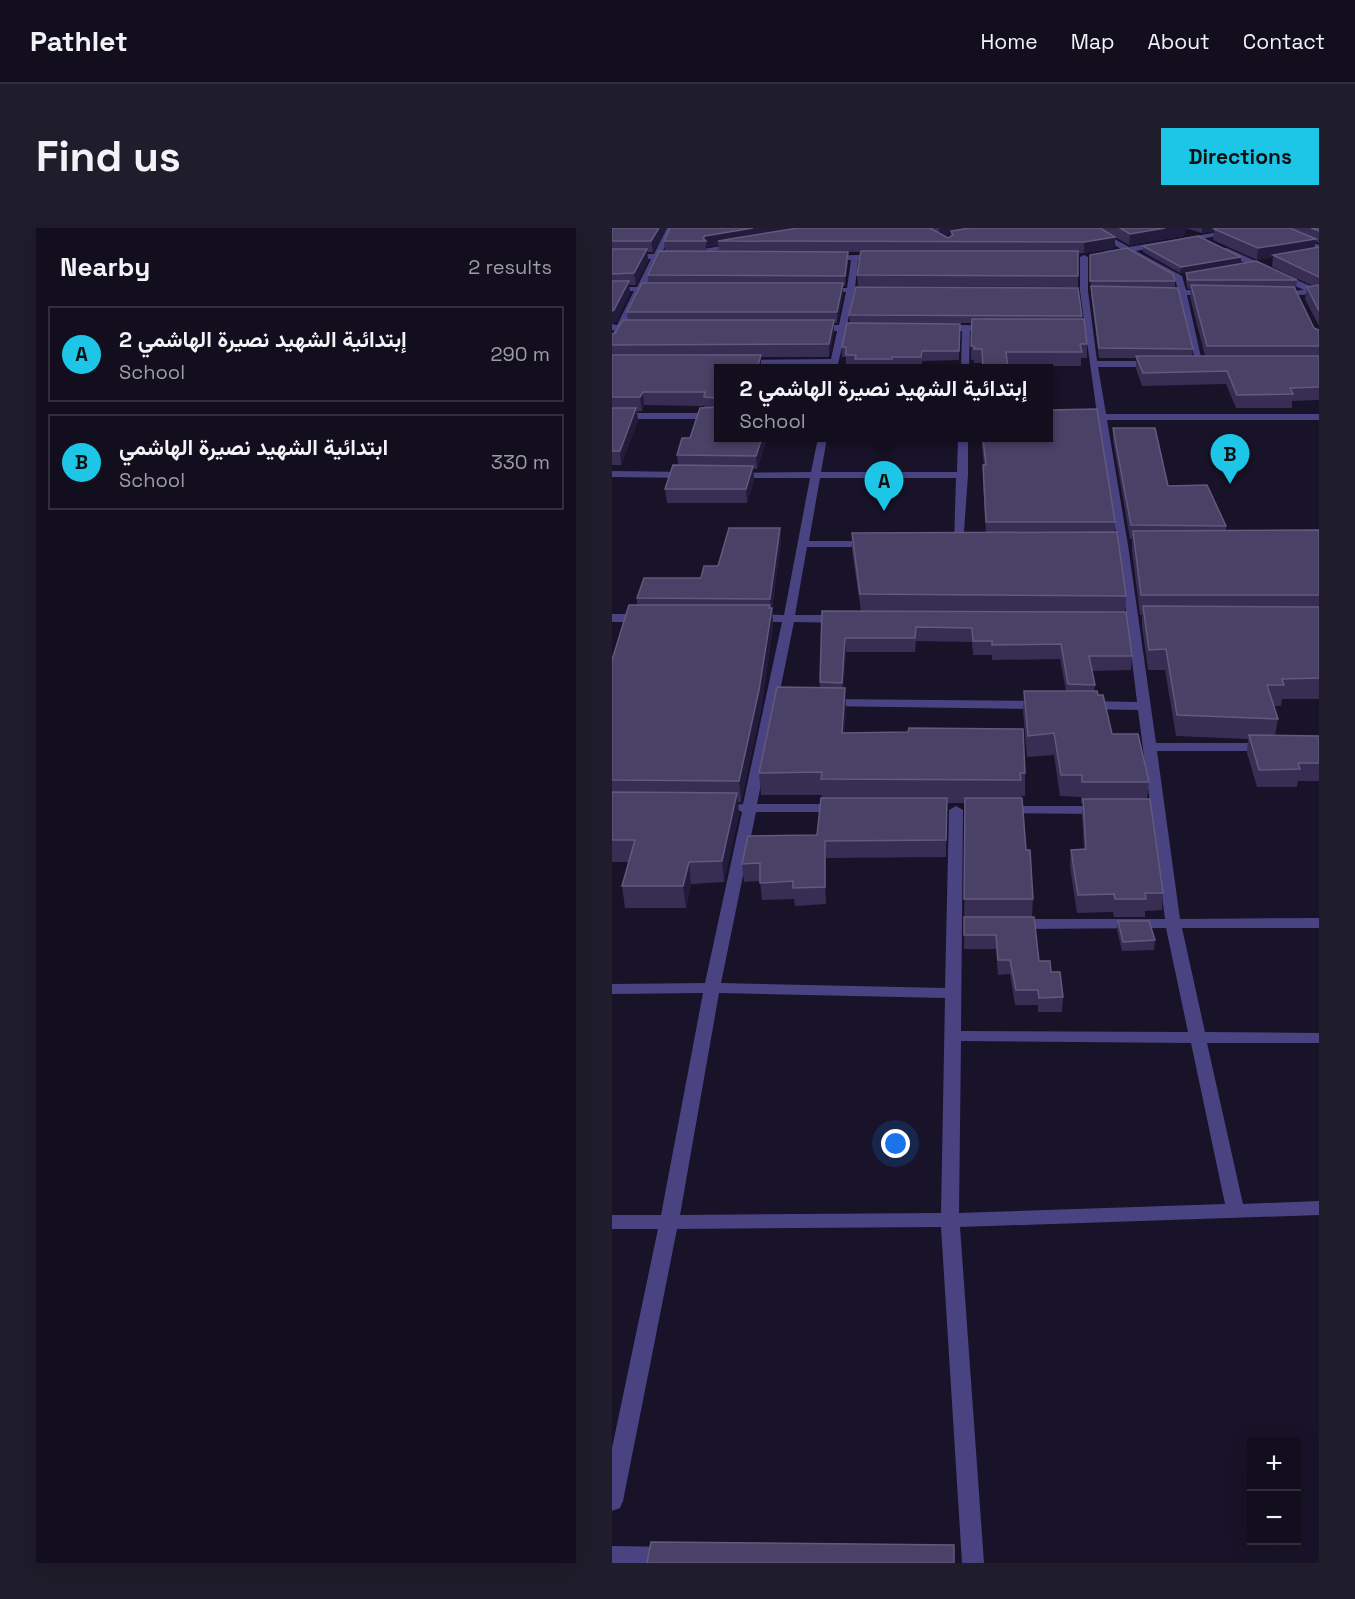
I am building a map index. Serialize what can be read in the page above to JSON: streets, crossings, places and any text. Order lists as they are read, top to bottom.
{
  "page": {
    "header": "Pathlet",
    "nav": [
      "Home",
      "Map",
      "About",
      "Contact"
    ],
    "buttons": "Directions",
    "title": "Find us",
    "heading": ["Nearby", "2 results"],
    "list": [
      {
        "mark": "A",
        "name": "إبتدائية الشهيد نصيرة الهاشمي 2",
        "note": "School",
        "value": "290 m"
      },
      {
        "mark": "B",
        "name": "ابتدائية الشهيد نصيرة الهاشمي",
        "note": "School",
        "value": "330 m"
      }
    ],
    "popup": ["إبتدائية الشهيد نصيرة الهاشمي 2", "School"],
    "pins": ["B", "A"],
    "map_buttons": ["+", "−"]
  }
}
